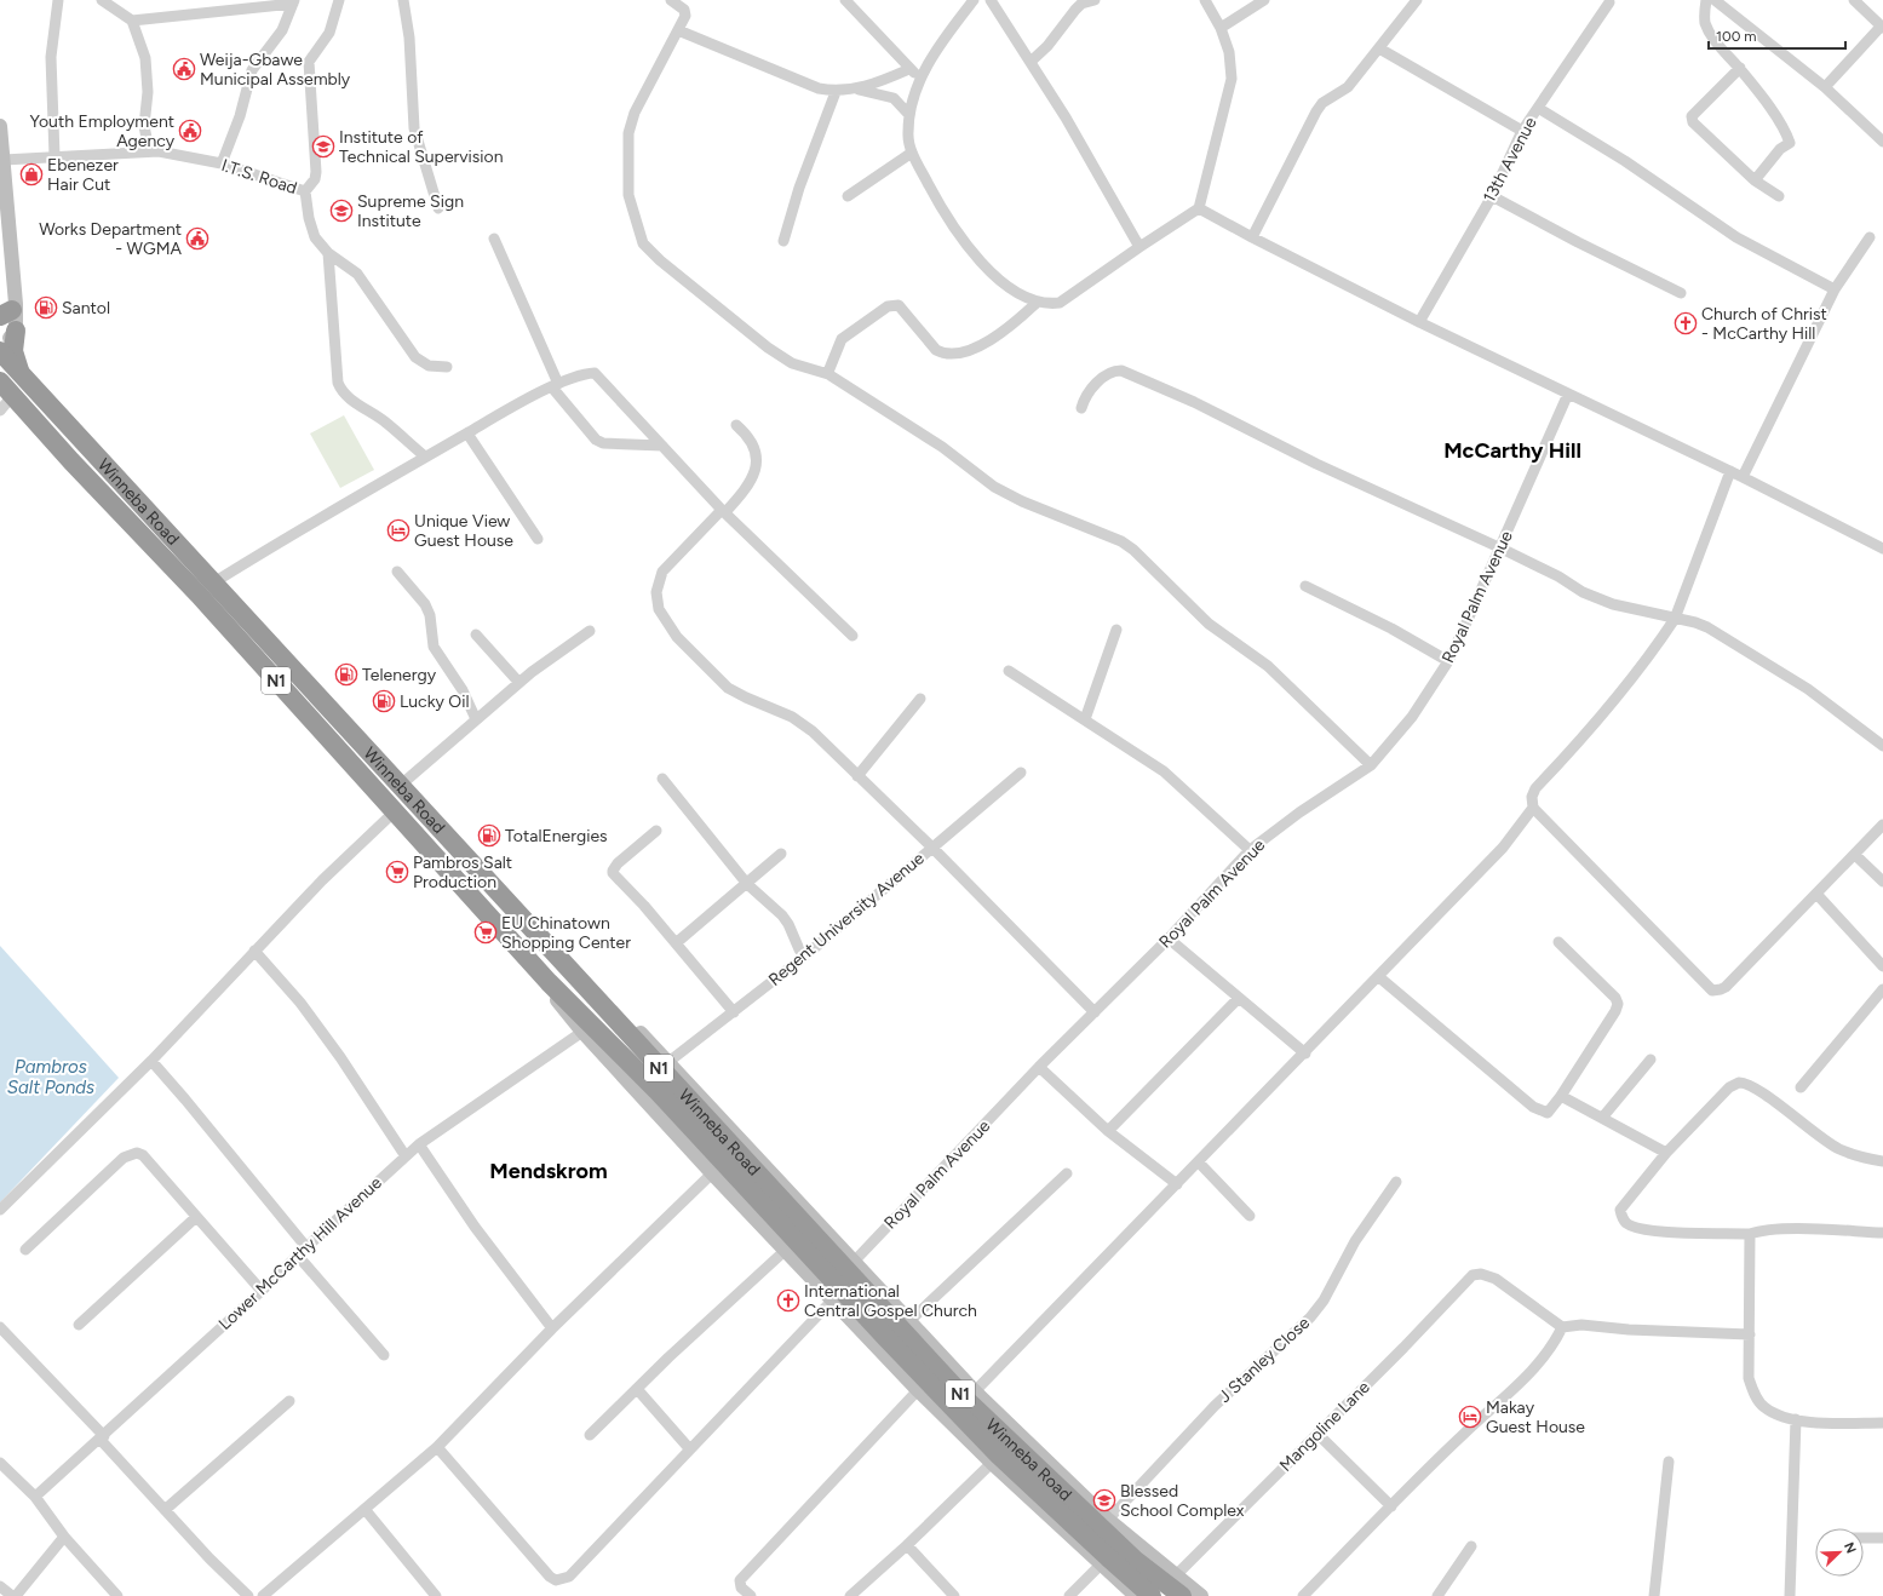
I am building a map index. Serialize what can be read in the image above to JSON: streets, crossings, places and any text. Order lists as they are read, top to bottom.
{
  "streets": {
    "highway": ["Winneba Road", "N1"],
    "street": [
      "13th Avenue",
      "I.T.S. Road",
      "Royal Palm Avenue",
      "Regent University Avenue",
      "Lower McCarthy Hill Avenue",
      "J Stanley Close",
      "Mangoline Lane"
    ]
  },
  "districts": ["McCarthy Hill", "Mendskrom"],
  "water": ["Pambros Salt Ponds"],
  "places": {
    "public building": ["Weija-Gbawe Municipal Assembly", "Youth Employment Agency", "Works Department - WGMA"],
    "school or university": ["Institute of Technical Supervision", "Supreme Sign Institute", "Blessed School Complex"],
    "shop": ["Ebenezer Hair Cut"],
    "fuel station": [
      "Santol",
      "Telenergy",
      "Lucky Oil",
      "TotalEnergies"
    ],
    "church": ["Church of Christ - McCarthy Hill", "International Central Gospel Church"],
    "hotel": ["Unique View Guest House", "Makay Guest House"],
    "supermarket": ["Pambros Salt Production", "EU Chinatown Shopping Center"]
  },
  "scale_bar": "100 m",
  "north": "top right"
}
